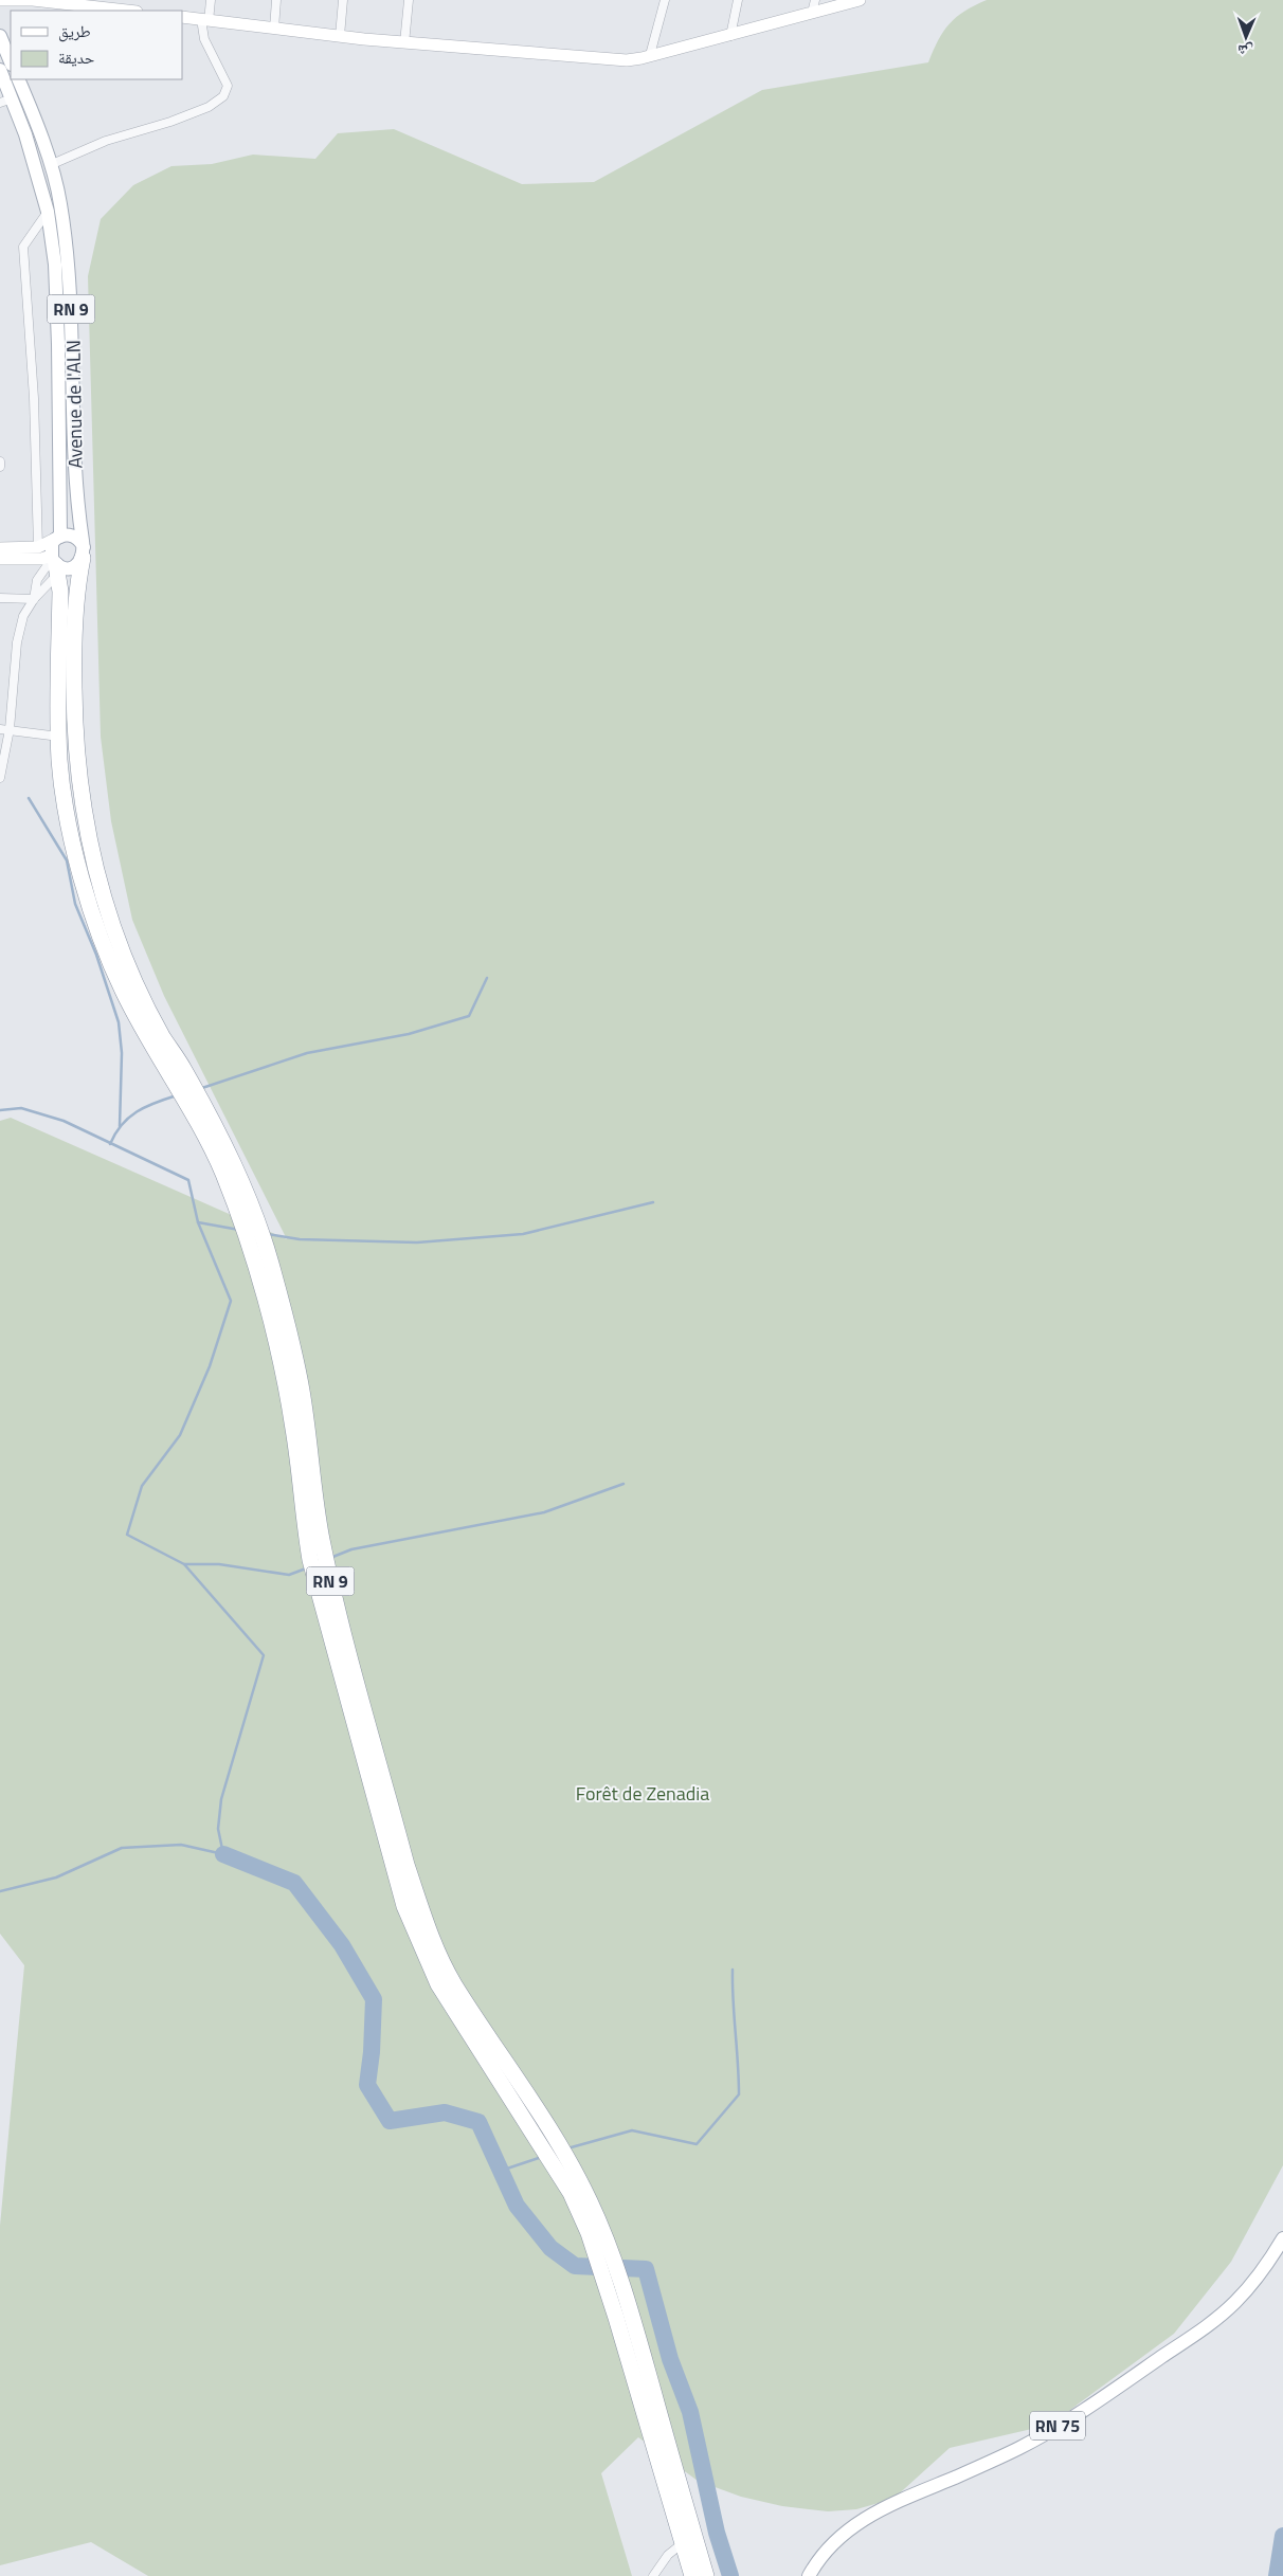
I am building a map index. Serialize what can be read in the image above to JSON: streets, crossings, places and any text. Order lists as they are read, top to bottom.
{
  "streets": {
    "highway": ["RN 9"],
    "main road": ["Avenue de l'ALN", "RN 75"]
  },
  "crossings": [
    ["RN 9", "Avenue de l'ALN"]
  ],
  "parks": ["Forêt de Zenadia"],
  "legend": ["طريق", "حديقة"],
  "north": "bottom"
}
